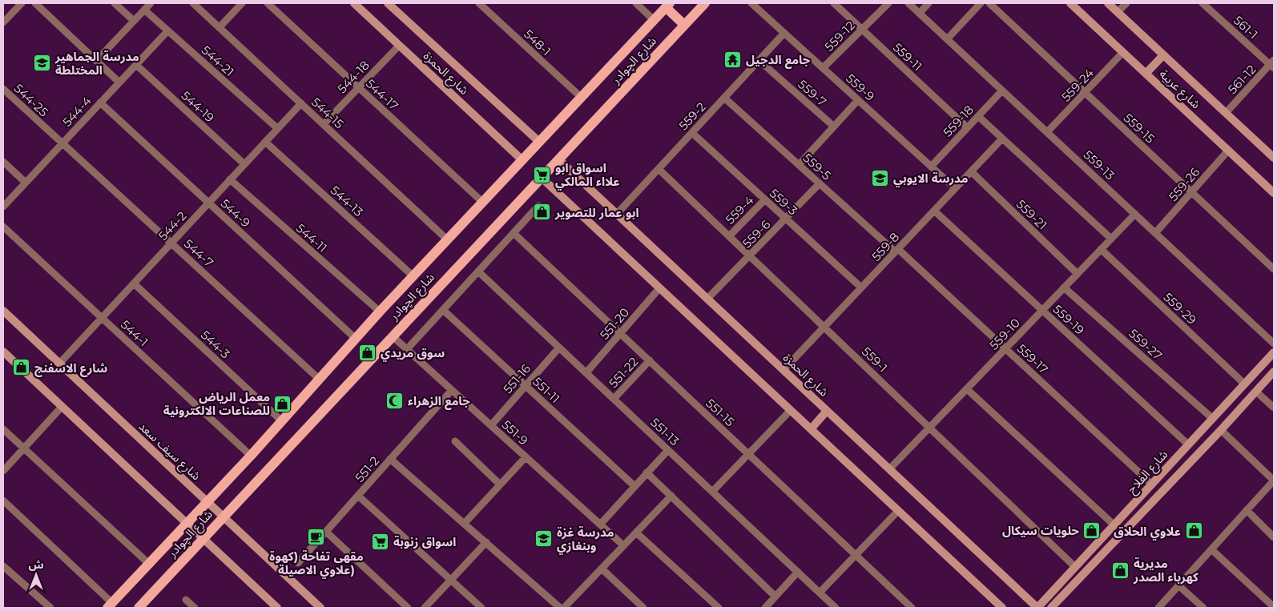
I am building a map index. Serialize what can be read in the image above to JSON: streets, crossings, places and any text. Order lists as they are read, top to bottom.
{
  "streets": {
    "main road": ["شارع الچوادر"],
    "street": [
      "561-1",
      "559-12",
      "548-1",
      "559-11",
      "544-21",
      "شارع الحمزة",
      "544-18",
      "561-12",
      "559-24",
      "559-9",
      "شارع عربية",
      "559-7",
      "544-17",
      "544-25",
      "544-19",
      "544-4",
      "544-15",
      "559-2",
      "559-18",
      "559-15",
      "559-13",
      "559-5",
      "559-26",
      "544-13",
      "559-3",
      "559-4",
      "544-9",
      "559-21",
      "544-2",
      "559-6",
      "544-11",
      "559-8",
      "544-7",
      "559-29",
      "559-19",
      "551-20",
      "544-1",
      "559-10",
      "544-3",
      "559-27",
      "559-17",
      "559-1",
      "551-22",
      "551-16",
      "551-11",
      "551-15",
      "551-13",
      "551-9",
      "شارع سيف سعد",
      "551-2",
      "شارع الفلاح"
    ]
  },
  "crossings": [
    ["561-1", "561-12"],
    ["559-12", "559-11"],
    ["559-12", "559-9"],
    ["548-1", "شارع الچوادر"],
    ["559-11", "559-18"],
    ["شارع الچوادر", "شارع الحمزة"],
    ["شارع الچوادر", "544-17"],
    ["شارع الچوادر", "544-15"],
    ["شارع الچوادر", "544-13"],
    ["شارع الچوادر", "544-9"],
    ["شارع الچوادر", "544-11"],
    ["شارع الچوادر", "544-7"],
    ["شارع الچوادر", "544-1"],
    ["شارع الچوادر", "544-3"],
    ["شارع الچوادر", "551-9"],
    ["شارع الچوادر", "شارع سيف سعد"],
    ["544-21", "544-4"],
    ["544-21", "544-2"],
    ["شارع الحمزة", "544-18"],
    ["شارع الحمزة", "559-2"],
    ["شارع الحمزة", "559-6"],
    ["شارع الحمزة", "559-8"],
    ["شارع الحمزة", "559-10"],
    ["شارع الحمزة", "شارع الفلاح"],
    ["544-18", "544-17"],
    ["544-18", "544-15"],
    ["561-12", "شارع عربية"],
    ["559-24", "شارع عربية"],
    ["559-24", "559-15"],
    ["559-24", "559-13"],
    ["559-9", "559-2"],
    ["559-9", "559-18"],
    ["559-9", "559-8"],
    ["شارع عربية", "559-26"],
    ["559-7", "559-2"],
    ["544-25", "544-4"],
    ["544-25", "544-7"],
    ["544-19", "544-4"],
    ["544-19", "544-2"],
    ["544-4", "544-9"],
    ["544-4", "544-7"],
    ["544-15", "544-2"],
    ["559-2", "559-5"],
    ["559-2", "559-3"],
    ["559-2", "559-1"],
    ["559-18", "559-13"],
    ["559-15", "559-26"],
    ["559-13", "559-26"],
    ["559-13", "559-10"],
    ["559-5", "559-6"],
    ["559-5", "559-8"],
    ["559-5", "559-17"],
    ["544-13", "544-2"],
    ["559-3", "559-4"],
    ["559-3", "559-6"],
    ["559-3", "559-8"],
    ["559-4", "559-1"],
    ["544-9", "544-2"],
    ["559-21", "559-8"],
    ["559-21", "559-10"],
    ["544-2", "544-11"],
    ["544-2", "544-7"],
    ["544-2", "544-1"],
    ["544-2", "544-3"],
    ["544-2", "شارع سيف سعد"],
    ["559-6", "559-1"],
    ["559-8", "559-19"],
    ["559-8", "559-17"],
    ["559-8", "559-1"],
    ["559-29", "559-10"],
    ["559-29", "شارع الفلاح"],
    ["559-19", "559-10"],
    ["559-19", "شارع الفلاح"],
    ["551-20", "551-15"],
    ["551-20", "551-13"],
    ["559-10", "559-27"],
    ["559-10", "559-17"],
    ["559-10", "559-1"],
    ["559-27", "شارع الفلاح"],
    ["559-17", "شارع الفلاح"],
    ["559-1", "شارع الفلاح"],
    ["551-22", "551-15"],
    ["551-22", "551-13"],
    ["551-16", "551-11"],
    ["551-16", "551-13"],
    ["551-16", "551-9"],
    ["551-9", "551-2"]
  ],
  "places": {
    "temple": ["جامع الدجيل"],
    "school or university": ["مدرسة الجماهير المختلطة", "مدرسة الايوبي", "مدرسة غزة وبنغازي"],
    "supermarket": ["اسواق ابو علااء المالكي", "اسواق زنوبة"],
    "shop": [
      "ابو عمار للتصوير",
      "سوق مريدي",
      "شارع الاسفنج",
      "معمل الرياض للصناعات الالكترونية",
      "حلويات سيكال",
      "علاوي الحلاق",
      "مديرية كهرباء الصدر"
    ],
    "mosque": ["جامع الزهراء"],
    "cafe": ["مقهى تفاحة (كهوة علاوي الاصيلة)"]
  },
  "north": "top"
}
